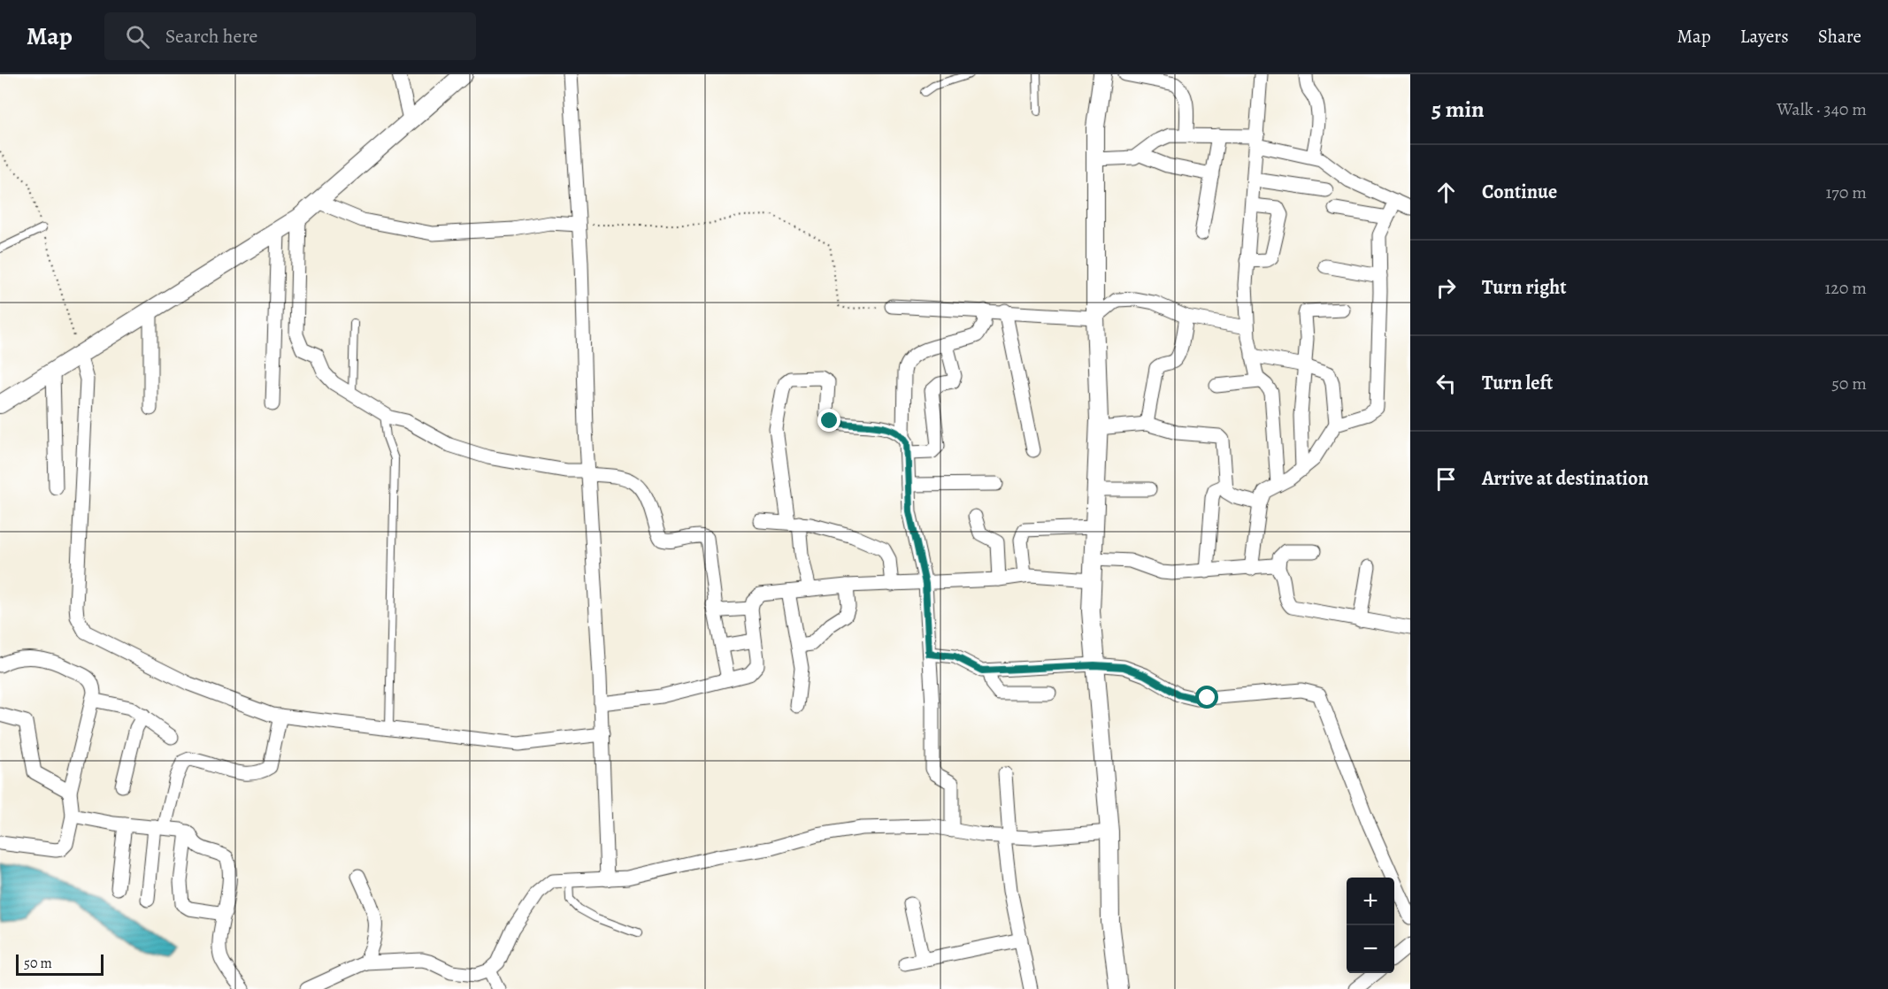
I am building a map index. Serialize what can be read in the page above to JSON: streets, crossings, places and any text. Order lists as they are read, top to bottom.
{
  "scale_bar": "50 m",
  "page": {
    "header": "Map",
    "search": "Search here",
    "nav": ["Map", "Layers", "Share"],
    "heading": ["5 min", "Walk · 340 m"],
    "list": [
      ["Continue", "170 m"],
      ["Turn right", "120 m"],
      ["Turn left", "50 m"],
      "Arrive at destination"
    ],
    "map_buttons": ["+", "−"],
    "scale": "50 m"
  }
}
